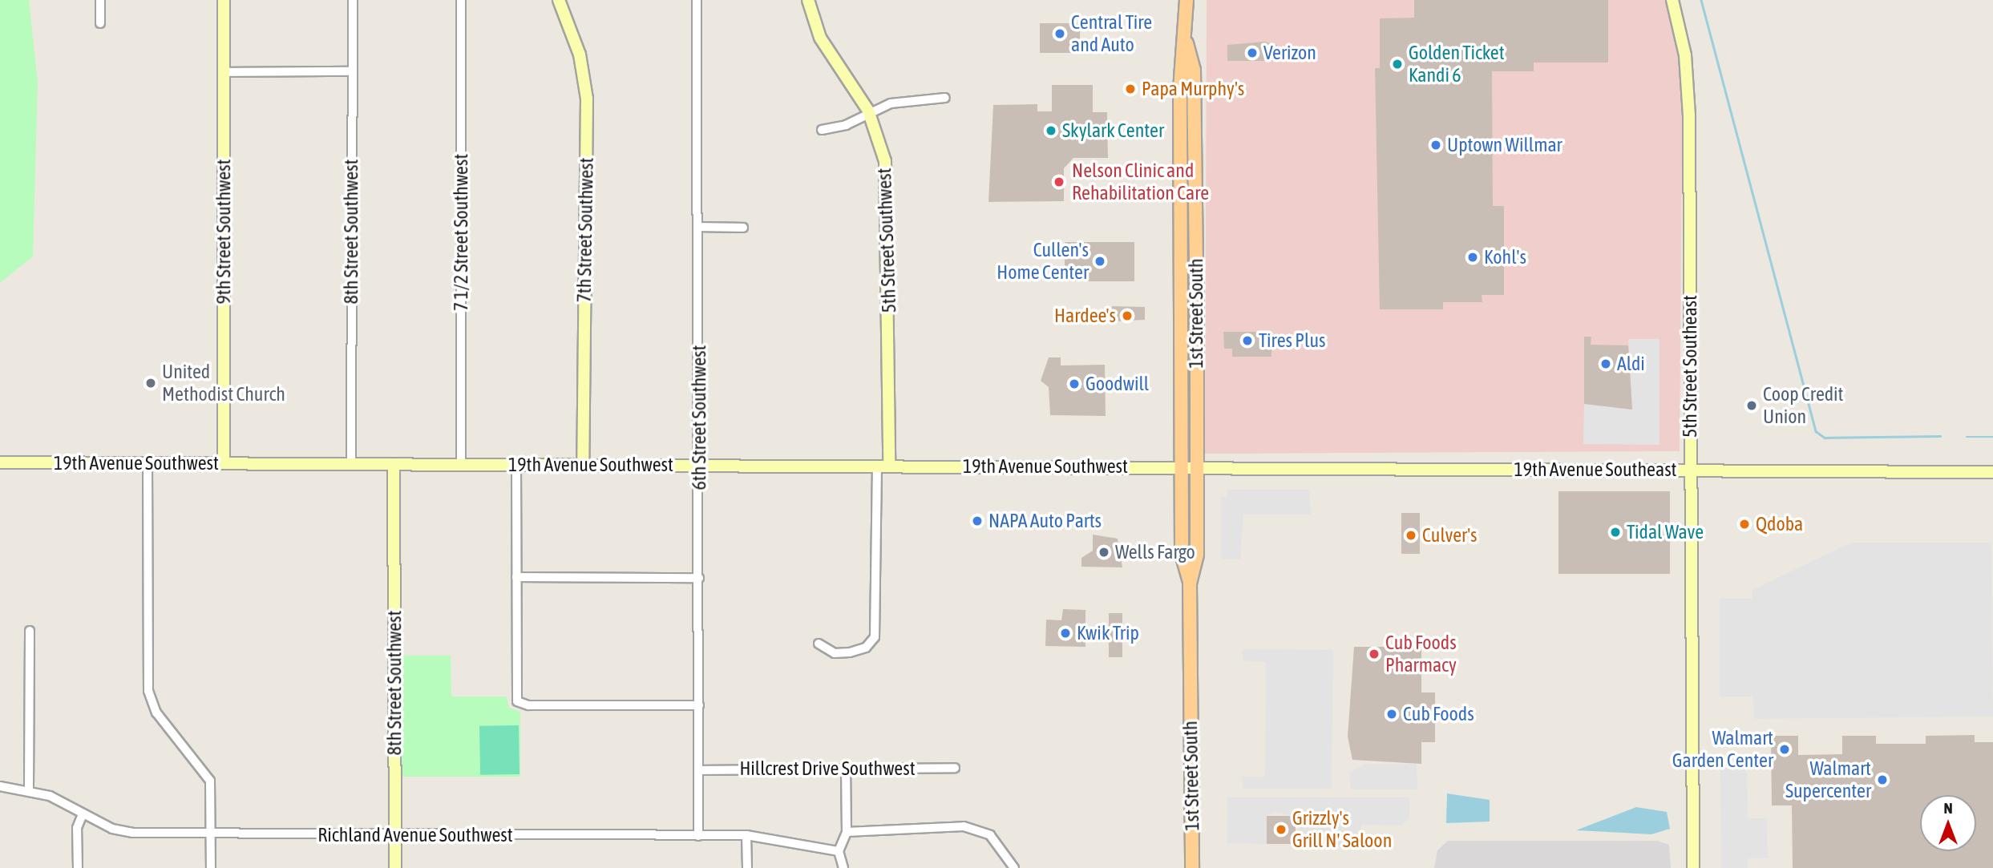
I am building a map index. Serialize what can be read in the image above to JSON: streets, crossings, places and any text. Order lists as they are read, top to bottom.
{
  "streets": {
    "main road": ["1st Street South"],
    "street": [
      "7th Street Southwest",
      "9th Street Southwest",
      "8th Street Southwest",
      "7 1/2 Street Southwest",
      "5th Street Southwest",
      "5th Street Southeast",
      "6th Street Southwest",
      "19th Avenue Southwest",
      "19th Avenue Southeast",
      "Hillcrest Drive Southwest",
      "Richland Avenue Southwest"
    ]
  },
  "crossings": [
    ["7th Street Southwest", "19th Avenue Southwest"],
    ["9th Street Southwest", "19th Avenue Southwest"],
    ["8th Street Southwest", "19th Avenue Southwest"],
    ["8th Street Southwest", "Richland Avenue Southwest"],
    ["7 1/2 Street Southwest", "19th Avenue Southwest"],
    ["5th Street Southwest", "19th Avenue Southwest"],
    ["1st Street South", "19th Avenue Southwest"],
    ["1st Street South", "19th Avenue Southeast"],
    ["5th Street Southeast", "19th Avenue Southeast"],
    ["6th Street Southwest", "19th Avenue Southwest"],
    ["6th Street Southwest", "Hillcrest Drive Southwest"],
    ["6th Street Southwest", "Richland Avenue Southwest"],
    ["19th Avenue Southwest", "19th Avenue Southeast"]
  ],
  "places": [
    "Central Tire and Auto",
    "Verizon",
    "Golden Ticket Kandi 6",
    "Papa Murphy's",
    "Skylark Center",
    "Uptown Willmar",
    "Nelson Clinic and Rehabilitation Care",
    "Kohl's",
    "Cullen's Home Center",
    "Hardee's",
    "Tires Plus",
    "Aldi",
    "United Methodist Church",
    "Goodwill",
    "Coop Credit Union",
    "NAPA Auto Parts",
    "Qdoba",
    "Tidal Wave",
    "Culver's",
    "Wells Fargo",
    "Kwik Trip",
    "Cub Foods Pharmacy",
    "Cub Foods",
    "Walmart Garden Center",
    "Walmart Supercenter",
    "Grizzly's Grill N' Saloon"
  ],
  "north": "top"
}
